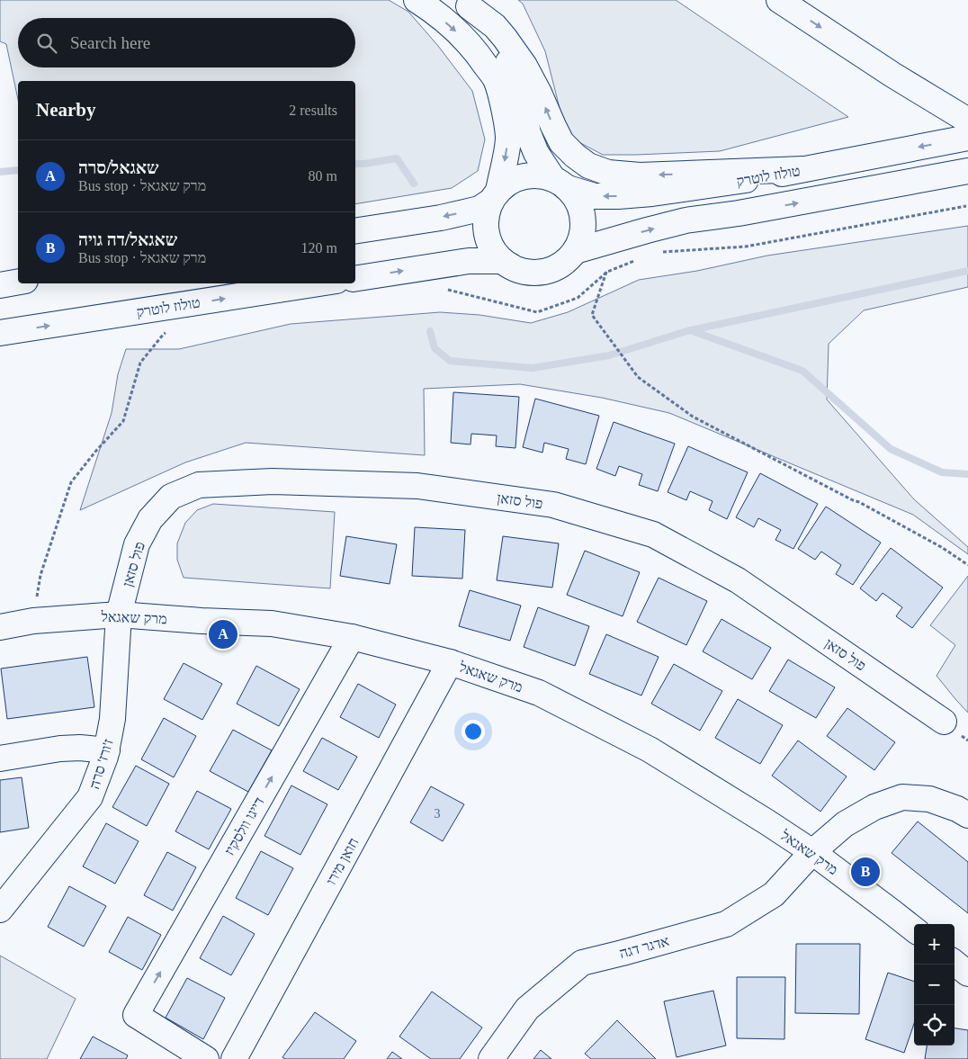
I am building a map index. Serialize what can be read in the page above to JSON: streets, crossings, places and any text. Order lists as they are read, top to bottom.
{
  "streets": {
    "main road": [
      "טולוז לוטרק",
      "פול סזאן",
      "מרק שאגאל",
      "ז'ורז' סרה",
      "דייגו וולסקיז",
      "חואן מירו",
      "אדגר דגה"
    ]
  },
  "crossings": [
    ["פול סזאן", "מרק שאגאל"],
    ["פול סזאן", "ז'ורז' סרה"],
    ["מרק שאגאל", "ז'ורז' סרה"],
    ["מרק שאגאל", "דייגו וולסקיז"],
    ["מרק שאגאל", "חואן מירו"],
    ["מרק שאגאל", "אדגר דגה"]
  ],
  "one_way": ["דייגו וולסקיז"],
  "house_numbers": ["3"],
  "page": {
    "search": "Search here",
    "heading": ["Nearby", "2 results"],
    "list": [
      {
        "mark": "A",
        "name": "שאגאל/סרה",
        "note": "Bus stop · מרק שאגאל",
        "value": "80 m"
      },
      {
        "mark": "B",
        "name": "שאגאל/דה גויה",
        "note": "Bus stop · מרק שאגאל",
        "value": "120 m"
      }
    ],
    "pins": ["A", "B"],
    "map_buttons": ["+", "−"]
  }
}
